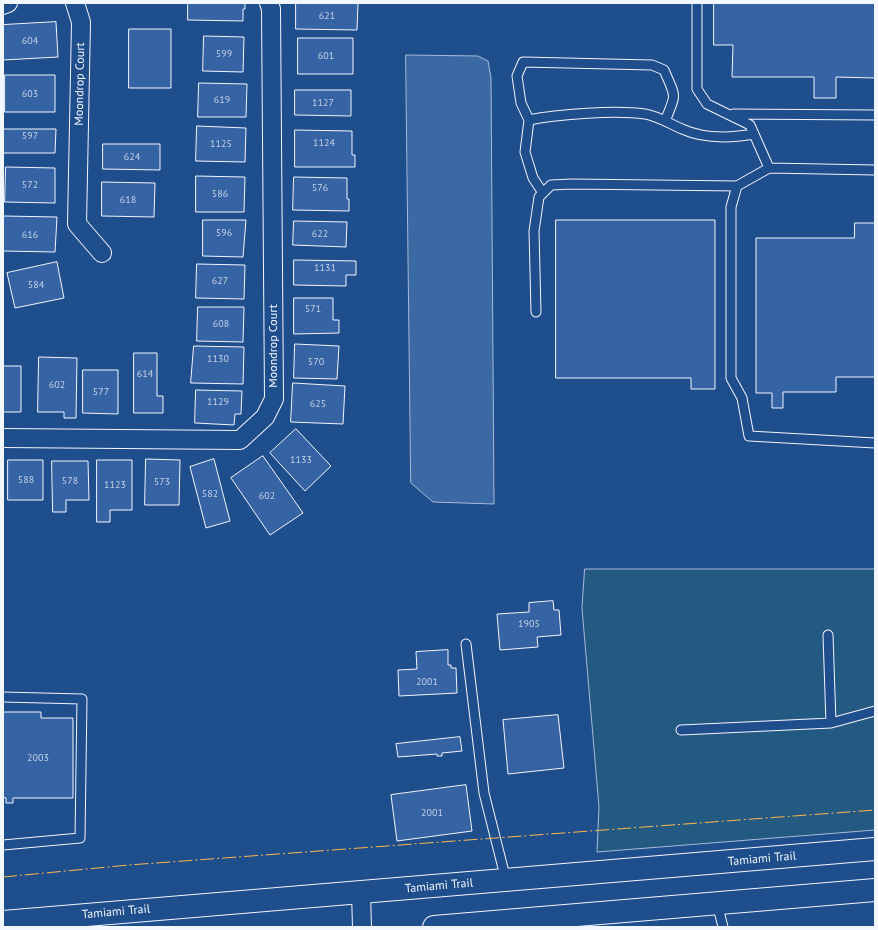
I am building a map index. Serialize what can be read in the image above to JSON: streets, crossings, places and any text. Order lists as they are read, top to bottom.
{
  "streets": {
    "main road": ["Tamiami Trail"],
    "street": ["Moondrop Court"]
  },
  "house_numbers": [
    "621",
    "604",
    "599",
    "601",
    "603",
    "619",
    "1127",
    "597",
    "1124",
    "1125",
    "624",
    "572",
    "576",
    "586",
    "618",
    "596",
    "622",
    "616",
    "1131",
    "627",
    "584",
    "571",
    "608",
    "1130",
    "570",
    "614",
    "602",
    "577",
    "1129",
    "625",
    "1133",
    "588",
    "578",
    "573",
    "1123",
    "582",
    "602",
    "1905",
    "2001",
    "2003",
    "2001"
  ]
}
